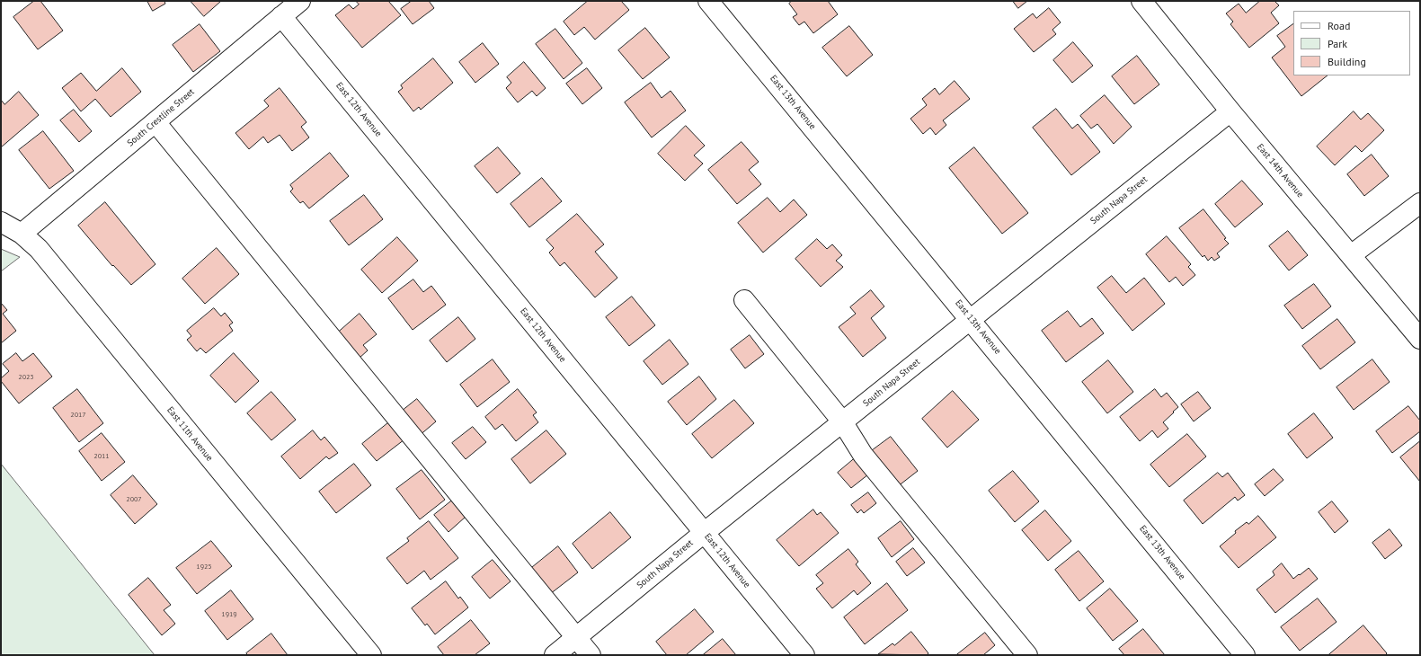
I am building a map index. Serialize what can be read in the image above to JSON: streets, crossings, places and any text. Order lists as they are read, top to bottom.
{
  "streets": {
    "street": [
      "East 13th Avenue",
      "East 12th Avenue",
      "South Crestline Street",
      "East 14th Avenue",
      "South Napa Street",
      "East 11th Avenue"
    ]
  },
  "crossings": [
    ["East 13th Avenue", "South Napa Street"],
    ["East 12th Avenue", "South Crestline Street"],
    ["East 12th Avenue", "South Napa Street"],
    ["South Crestline Street", "East 11th Avenue"],
    ["East 14th Avenue", "South Napa Street"]
  ],
  "house_numbers": [
    "2023",
    "2017",
    "2011",
    "2007",
    "1925",
    "1919"
  ],
  "legend": ["Road", "Park", "Building"]
}
